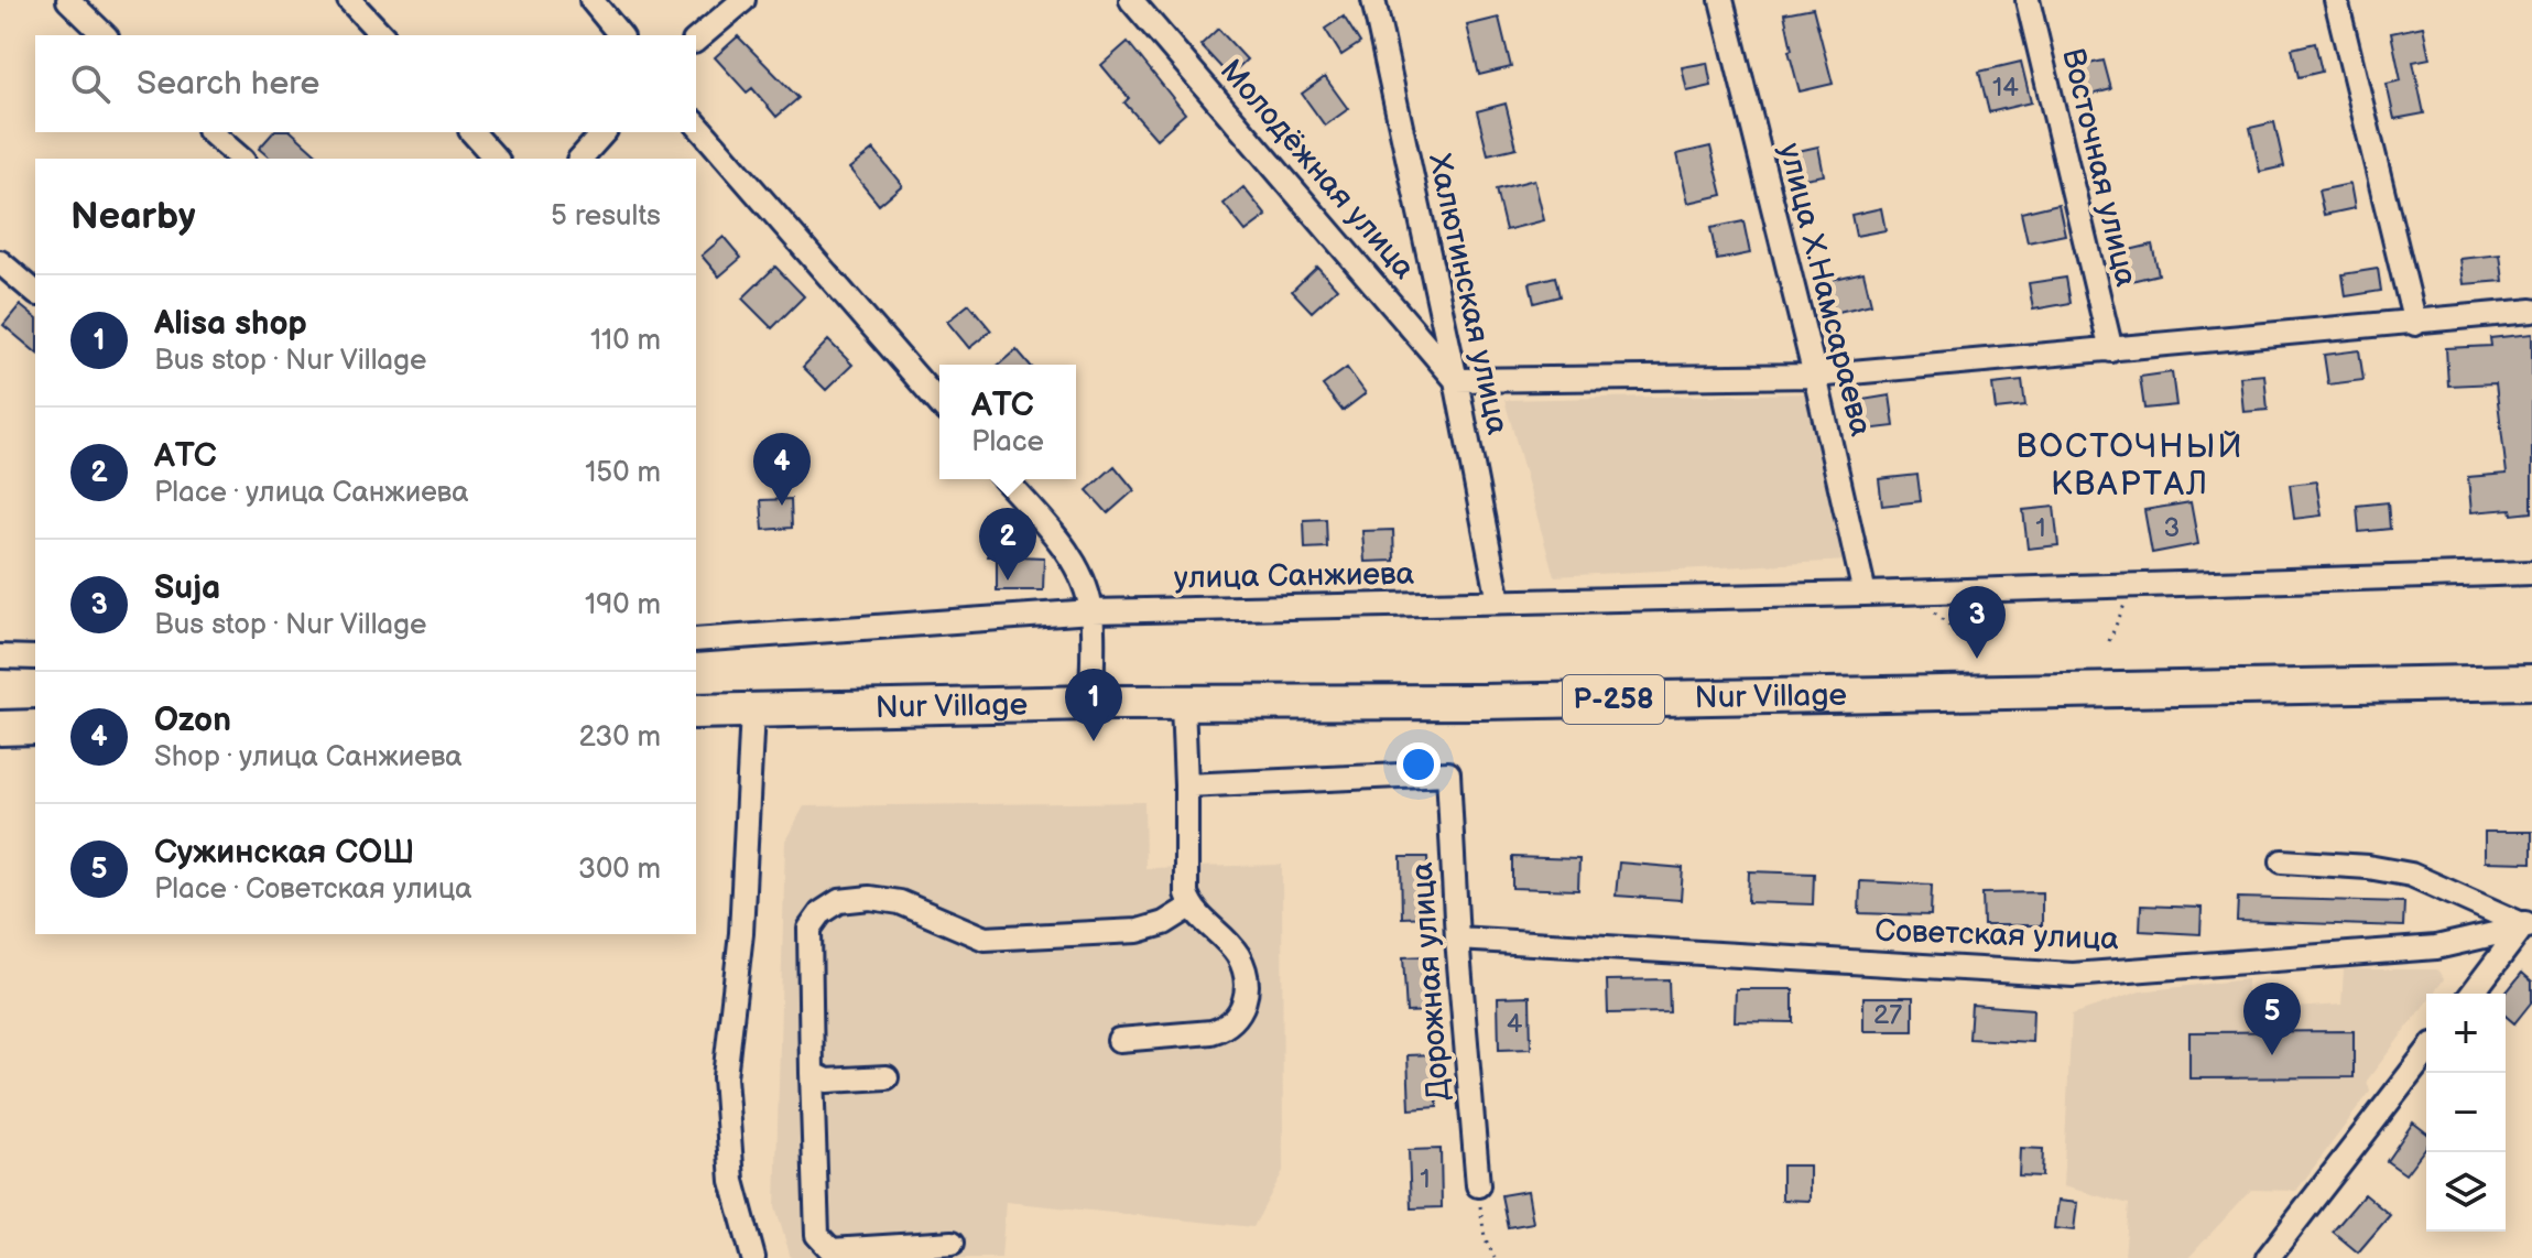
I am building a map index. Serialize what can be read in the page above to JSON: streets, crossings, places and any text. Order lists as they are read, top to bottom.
{
  "streets": {
    "highway": ["Nur Village", "Р-258"],
    "street": [
      "Восточная улица",
      "Молодёжная улица",
      "улица Х.Намсараева",
      "Халютинская улица",
      "улица Санжиева",
      "Советская улица",
      "Дорожная улица"
    ]
  },
  "crossings": [
    ["Молодёжная улица", "Халютинская улица"],
    ["улица Х.Намсараева", "улица Санжиева"],
    ["Халютинская улица", "улица Санжиева"],
    ["Советская улица", "Дорожная улица"]
  ],
  "districts": ["ВОСТОЧНЫЙ КВАРТАЛ"],
  "house_numbers": [
    "14",
    "1",
    "3",
    "27",
    "4",
    "1"
  ],
  "page": {
    "search": "Search here",
    "heading": ["Nearby", "5 results"],
    "list": [
      {
        "mark": "1",
        "name": "Alisa shop",
        "note": "Bus stop · Nur Village",
        "value": "110 m"
      },
      {
        "mark": "2",
        "name": "АТС",
        "note": "Place · улица Санжиева",
        "value": "150 m"
      },
      {
        "mark": "3",
        "name": "Suja",
        "note": "Bus stop · Nur Village",
        "value": "190 m"
      },
      {
        "mark": "4",
        "name": "Ozon",
        "note": "Shop · улица Санжиева",
        "value": "230 m"
      },
      {
        "mark": "5",
        "name": "Сужинская СОШ",
        "note": "Place · Советская улица",
        "value": "300 m"
      }
    ],
    "popup": ["АТС", "Place"],
    "pins": [
      "4",
      "2",
      "3",
      "1",
      "5"
    ],
    "map_buttons": ["+", "−"]
  }
}
